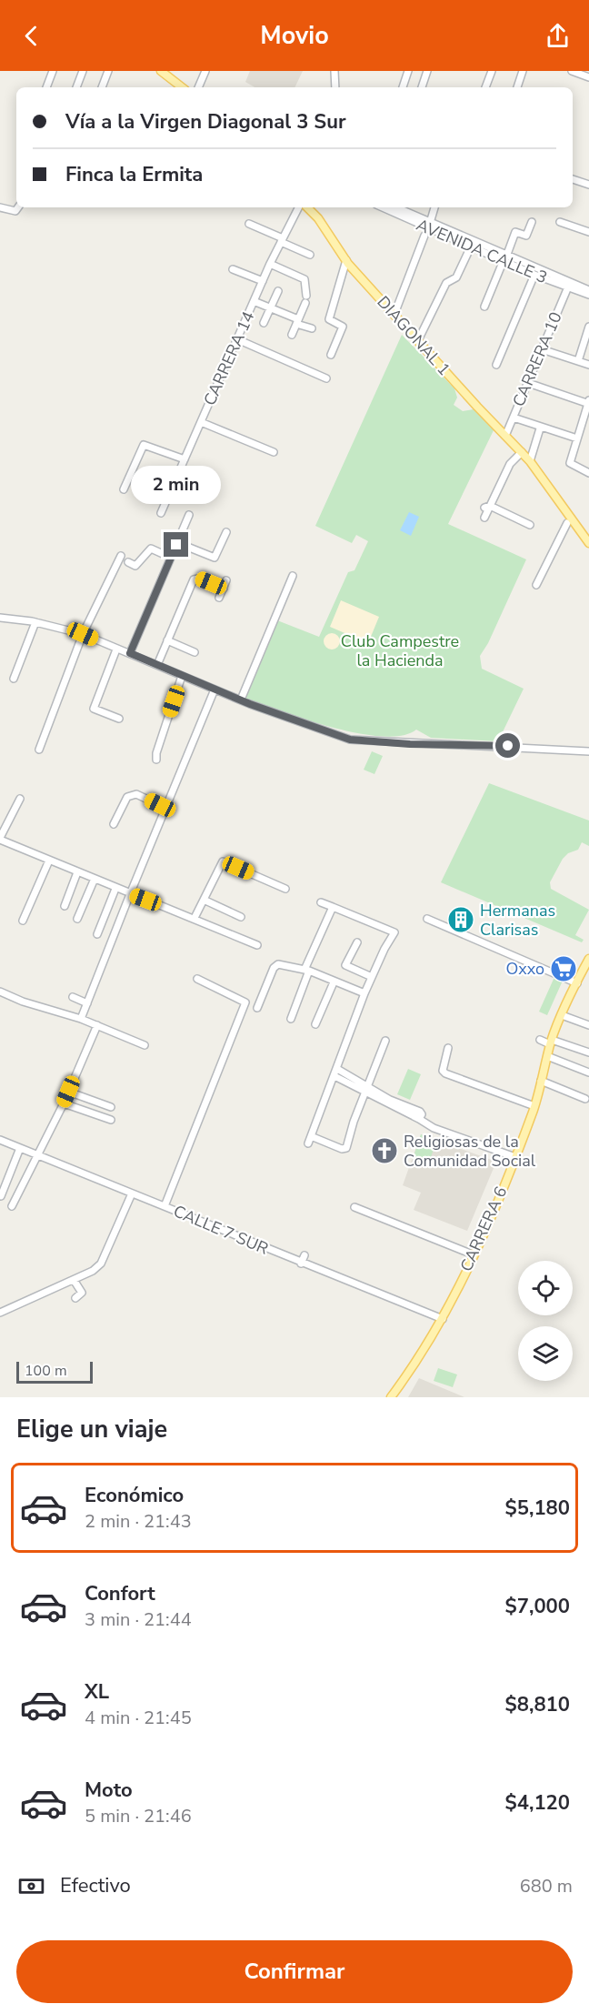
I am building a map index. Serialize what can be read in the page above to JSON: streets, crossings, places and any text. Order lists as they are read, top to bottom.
{
  "streets": {
    "main road": ["DIAGONAL 1", "CARRERA 6"],
    "street": [
      "AVENIDA CALLE 3",
      "CARRERA 14",
      "CARRERA 10",
      "CALLE 7 SUR"
    ]
  },
  "crossings": [
    ["AVENIDA CALLE 3", "CARRERA 10"],
    ["DIAGONAL 1", "CARRERA 10"],
    ["CARRERA 6", "CALLE 7 SUR"]
  ],
  "parks": ["Club Campestre la Hacienda"],
  "places": {
    "building": ["Hermanas Clarisas"],
    "supermarket": ["Oxxo"],
    "church": ["Religiosas de la Comunidad Social"]
  },
  "scale_bar": "100 m",
  "page": {
    "header": "Movio",
    "banner": ["Vía a la Virgen Diagonal 3 Sur", "Finca la Ermita"],
    "bubble": "2 min",
    "scale": "100 m",
    "heading": "Elige un viaje",
    "list": [
      {
        "name": "Económico",
        "note": "2 min · 21:43",
        "value": "$5,180"
      },
      {
        "name": "Confort",
        "note": "3 min · 21:44",
        "value": "$7,000"
      },
      {
        "name": "XL",
        "note": "4 min · 21:45",
        "value": "$8,810"
      },
      {
        "name": "Moto",
        "note": "5 min · 21:46",
        "value": "$4,120"
      }
    ],
    "pay": ["Efectivo", "680 m"],
    "buttons": "Confirmar"
  }
}
